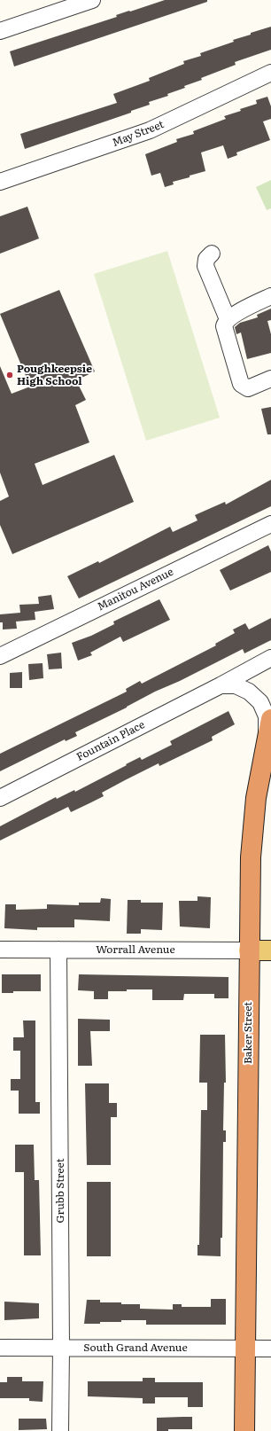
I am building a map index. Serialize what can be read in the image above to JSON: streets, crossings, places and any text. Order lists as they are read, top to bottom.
{
  "streets": {
    "highway": ["Baker Street"],
    "main road": ["Worrall Avenue"],
    "street": [
      "May Street",
      "Manitou Avenue",
      "Fountain Place",
      "Grubb Street",
      "South Grand Avenue"
    ]
  },
  "crossings": [
    ["Worrall Avenue", "Baker Street"],
    ["Worrall Avenue", "Grubb Street"],
    ["Baker Street", "South Grand Avenue"],
    ["Grubb Street", "South Grand Avenue"]
  ],
  "places": ["Poughkeepsie High School"]
}
